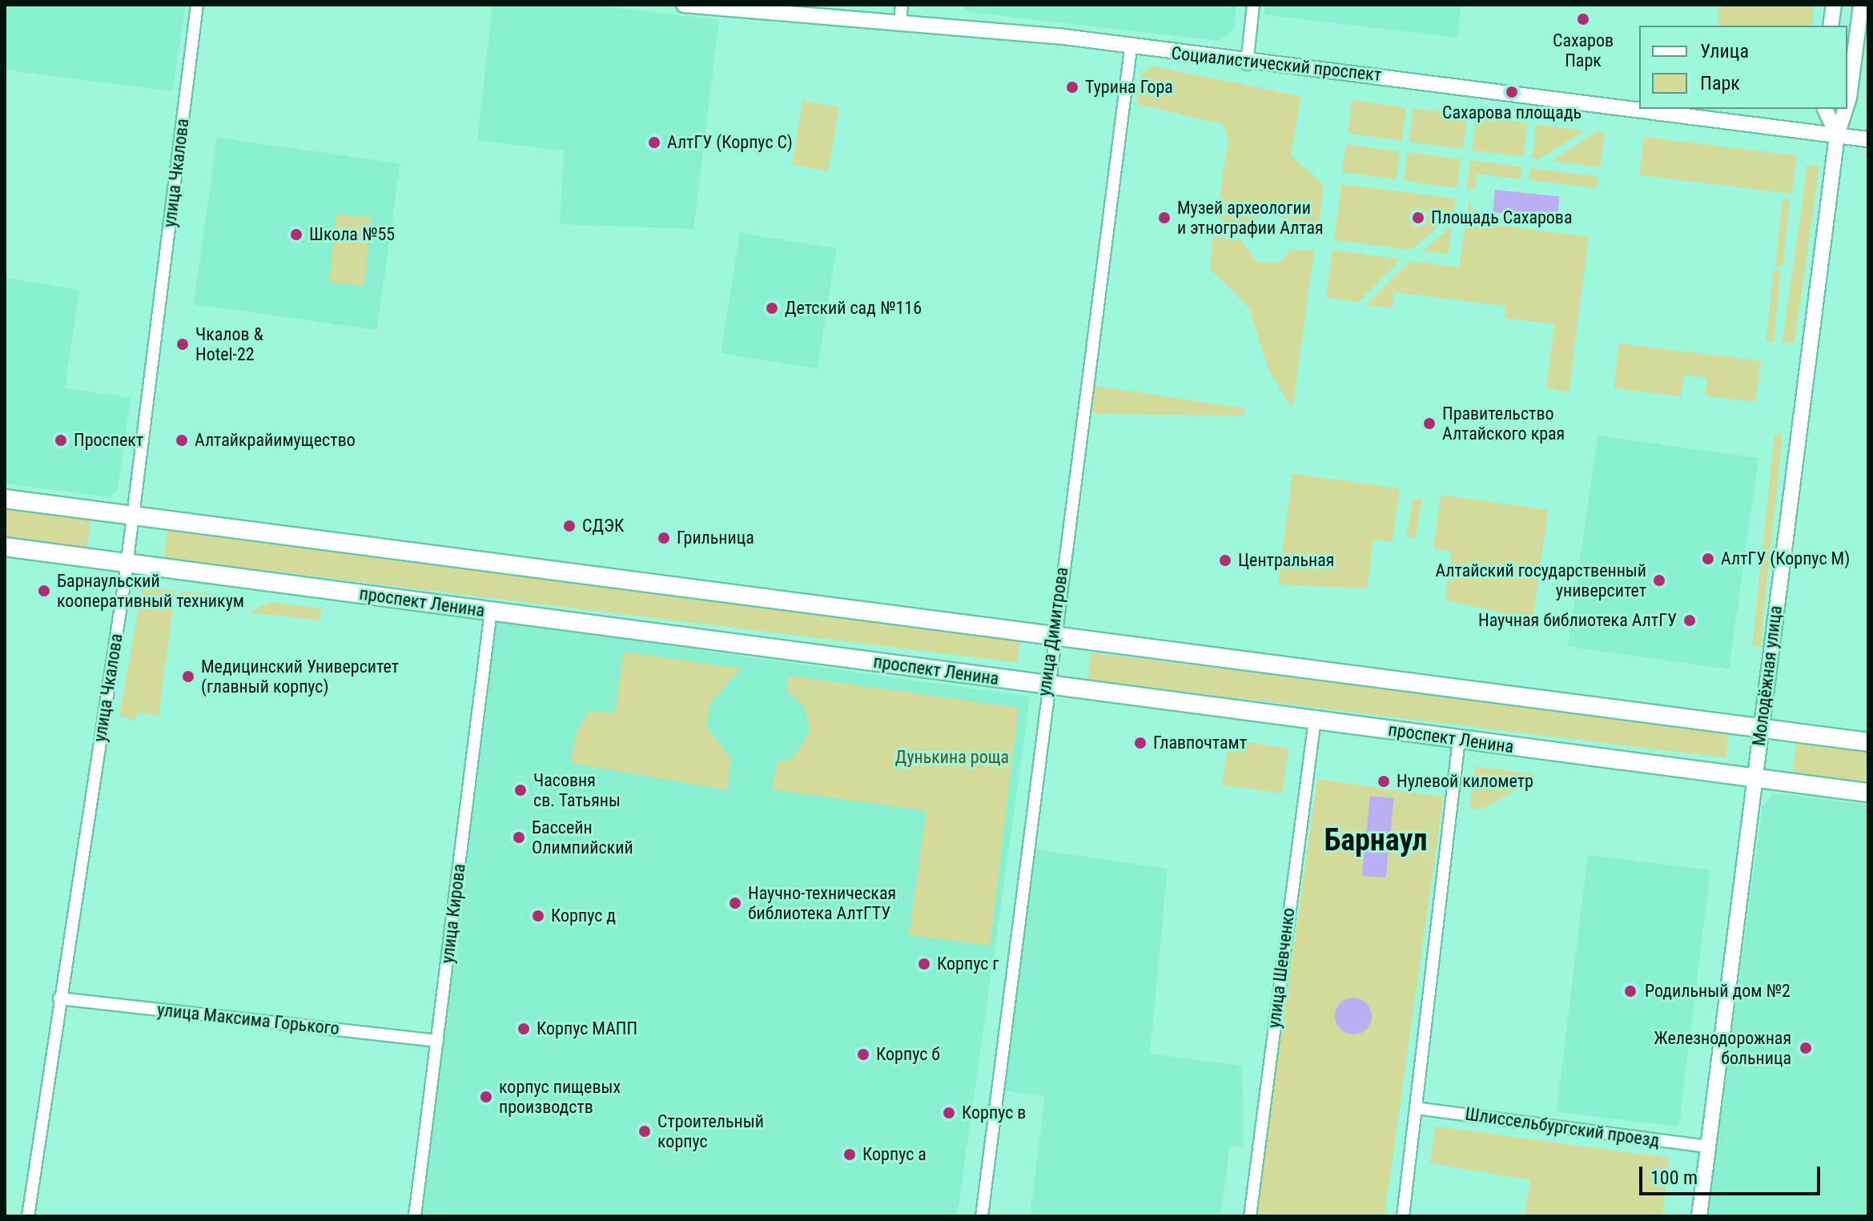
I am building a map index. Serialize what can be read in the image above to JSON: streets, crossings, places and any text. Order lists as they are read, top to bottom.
{
  "streets": {
    "main road": ["проспект Ленина"],
    "street": [
      "Социалистический проспект",
      "улица Чкалова",
      "улица Димитрова",
      "Молодёжная улица",
      "улица Кирова",
      "улица Шевченко",
      "улица Максима Горького",
      "Шлиссельбургский проезд"
    ]
  },
  "crossings": [
    ["Социалистический проспект", "улица Димитрова"],
    ["Социалистический проспект", "Молодёжная улица"],
    ["улица Чкалова", "проспект Ленина"],
    ["улица Чкалова", "улица Максима Горького"],
    ["проспект Ленина", "улица Димитрова"],
    ["проспект Ленина", "Молодёжная улица"],
    ["проспект Ленина", "улица Кирова"],
    ["проспект Ленина", "улица Шевченко"],
    ["Молодёжная улица", "Шлиссельбургский проезд"],
    ["улица Кирова", "улица Максима Горького"]
  ],
  "districts": ["Барнаул"],
  "parks": ["Дунькина роща"],
  "places": [
    "Сахаров Парк",
    "Турина Гора",
    "Сахарова площадь",
    "АлтГУ (Корпус С)",
    "Музей археологии и этнографии Алтая",
    "Площадь Сахарова",
    "Школа №55",
    "Детский сад №116",
    "Чкалов & Hotel-22",
    "Правительство Алтайского края",
    "Проспект",
    "Алтайкрайимущество",
    "СДЭК",
    "Грильница",
    "АлтГУ (Корпус М)",
    "Центральная",
    "Алтайский государственный университет",
    "Барнаульский кооперативный техникум",
    "Научная библиотека АлтГУ",
    "Медицинский Университет (главный корпус)",
    "Главпочтамт",
    "Нулевой километр",
    "Часовня св. Татьяны",
    "Бассейн Олимпийский",
    "Научно-техническая библиотека АлтГТУ",
    "Корпус д",
    "Корпус г",
    "Родильный дом №2",
    "Корпус МАПП",
    "Железнодорожная больница",
    "Корпус б",
    "корпус пищевых производств",
    "Корпус в",
    "Строительный корпус",
    "Корпус а"
  ],
  "legend": ["Улица", "Парк"],
  "scale_bar": "100 m"
}
